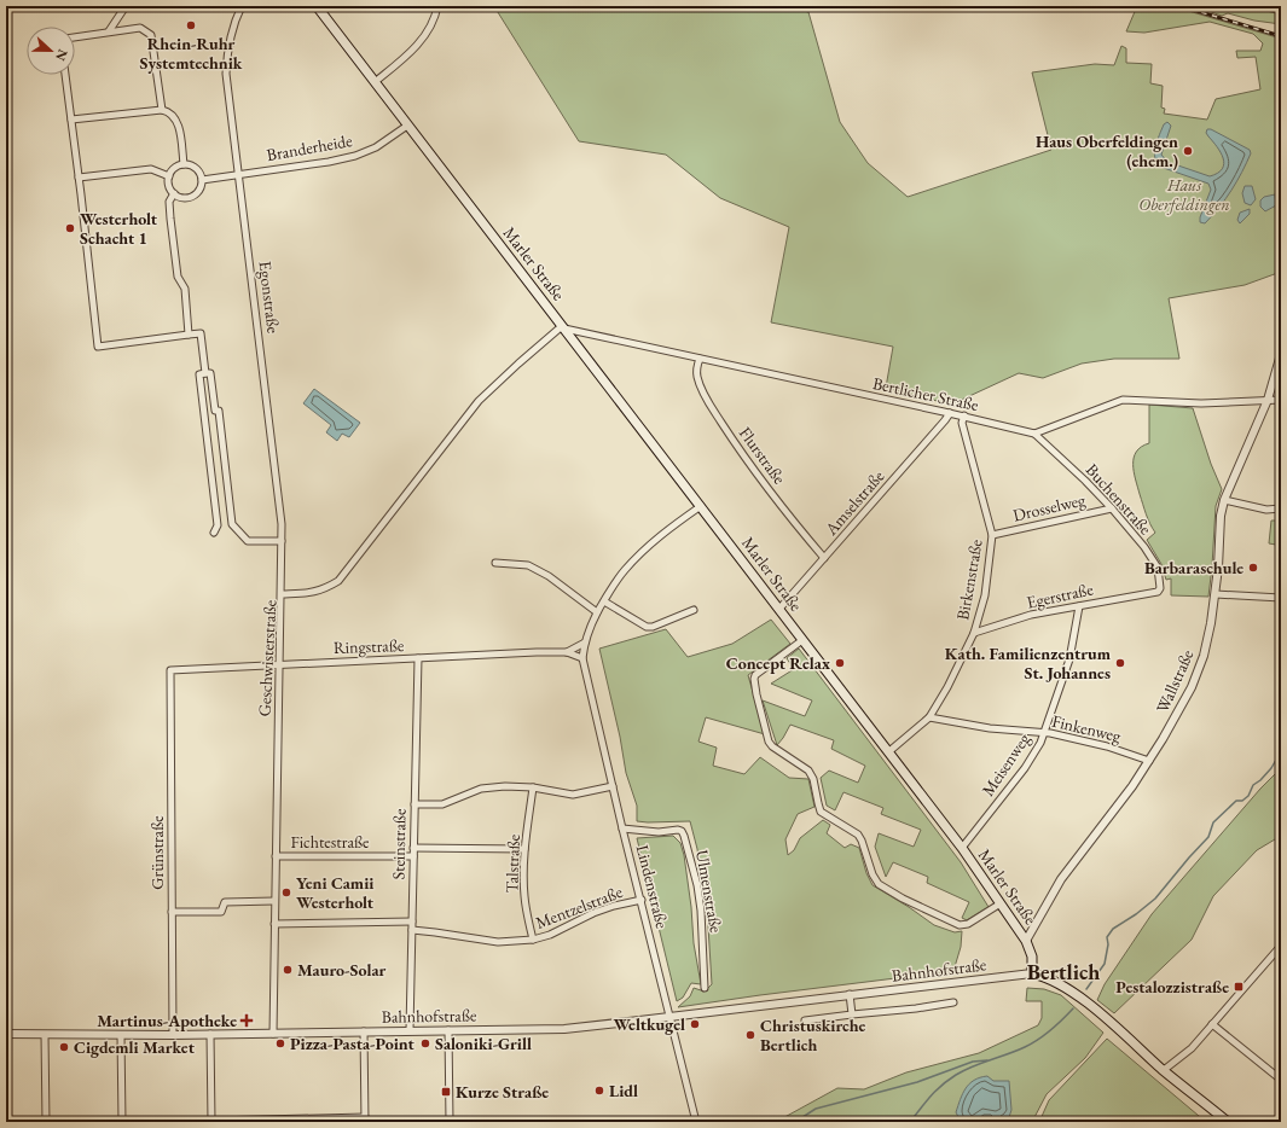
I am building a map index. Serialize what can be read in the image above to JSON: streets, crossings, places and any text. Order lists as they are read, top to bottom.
{
  "streets": {
    "main road": ["Marler Straße"],
    "street": [
      "Branderheide",
      "Egonstraße",
      "Bertlicher Straße",
      "Flurstraße",
      "Buchenstraße",
      "Amselstraße",
      "Drosselweg",
      "Birkenstraße",
      "Egerstraße",
      "Ringstraße",
      "Geschwisterstraße",
      "Wallstraße",
      "Finkenweg",
      "Meisenweg",
      "Fichtestraße",
      "Steinstraße",
      "Grünstraße",
      "Talstraße",
      "Lindenstraße",
      "Ulmenstraße",
      "Mentzelstraße",
      "Bahnhofstraße"
    ]
  },
  "crossings": [
    ["Branderheide", "Marler Straße"],
    ["Branderheide", "Egonstraße"],
    ["Marler Straße", "Bertlicher Straße"],
    ["Marler Straße", "Amselstraße"],
    ["Marler Straße", "Birkenstraße"],
    ["Marler Straße", "Geschwisterstraße"],
    ["Marler Straße", "Wallstraße"],
    ["Marler Straße", "Meisenweg"],
    ["Marler Straße", "Bahnhofstraße"],
    ["Egonstraße", "Geschwisterstraße"],
    ["Bertlicher Straße", "Flurstraße"],
    ["Bertlicher Straße", "Buchenstraße"],
    ["Bertlicher Straße", "Amselstraße"],
    ["Bertlicher Straße", "Birkenstraße"],
    ["Bertlicher Straße", "Geschwisterstraße"],
    ["Flurstraße", "Amselstraße"],
    ["Buchenstraße", "Drosselweg"],
    ["Buchenstraße", "Egerstraße"],
    ["Drosselweg", "Birkenstraße"],
    ["Birkenstraße", "Egerstraße"],
    ["Birkenstraße", "Finkenweg"],
    ["Egerstraße", "Meisenweg"],
    ["Ringstraße", "Geschwisterstraße"],
    ["Ringstraße", "Steinstraße"],
    ["Ringstraße", "Grünstraße"],
    ["Ringstraße", "Lindenstraße"],
    ["Geschwisterstraße", "Fichtestraße"],
    ["Geschwisterstraße", "Bahnhofstraße"],
    ["Wallstraße", "Finkenweg"],
    ["Finkenweg", "Meisenweg"],
    ["Fichtestraße", "Steinstraße"],
    ["Steinstraße", "Mentzelstraße"],
    ["Steinstraße", "Bahnhofstraße"],
    ["Grünstraße", "Bahnhofstraße"],
    ["Talstraße", "Mentzelstraße"],
    ["Lindenstraße", "Ulmenstraße"],
    ["Lindenstraße", "Mentzelstraße"],
    ["Lindenstraße", "Bahnhofstraße"]
  ],
  "districts": ["Bertlich"],
  "parks": ["Haus Oberfeldingen"],
  "places": {
    "other": [
      "Rhein-Ruhr Systemtechnik",
      "Haus Oberfeldingen (ehem.)",
      "Westerholt Schacht 1",
      "Barbaraschule",
      "Concept Relax",
      "Kath. Familienzentrum St. Johannes",
      "Yeni Camii Westerholt",
      "Mauro-Solar",
      "Weltkugel",
      "Christuskirche Bertlich",
      "Pizza-Pasta-Point",
      "Saloniki-Grill",
      "Cigdemli Market",
      "Lidl"
    ],
    "transit": ["Pestalozzistraße", "Kurze Straße"],
    "health": ["Martinus-Apotheke"]
  },
  "north": "right"
}
